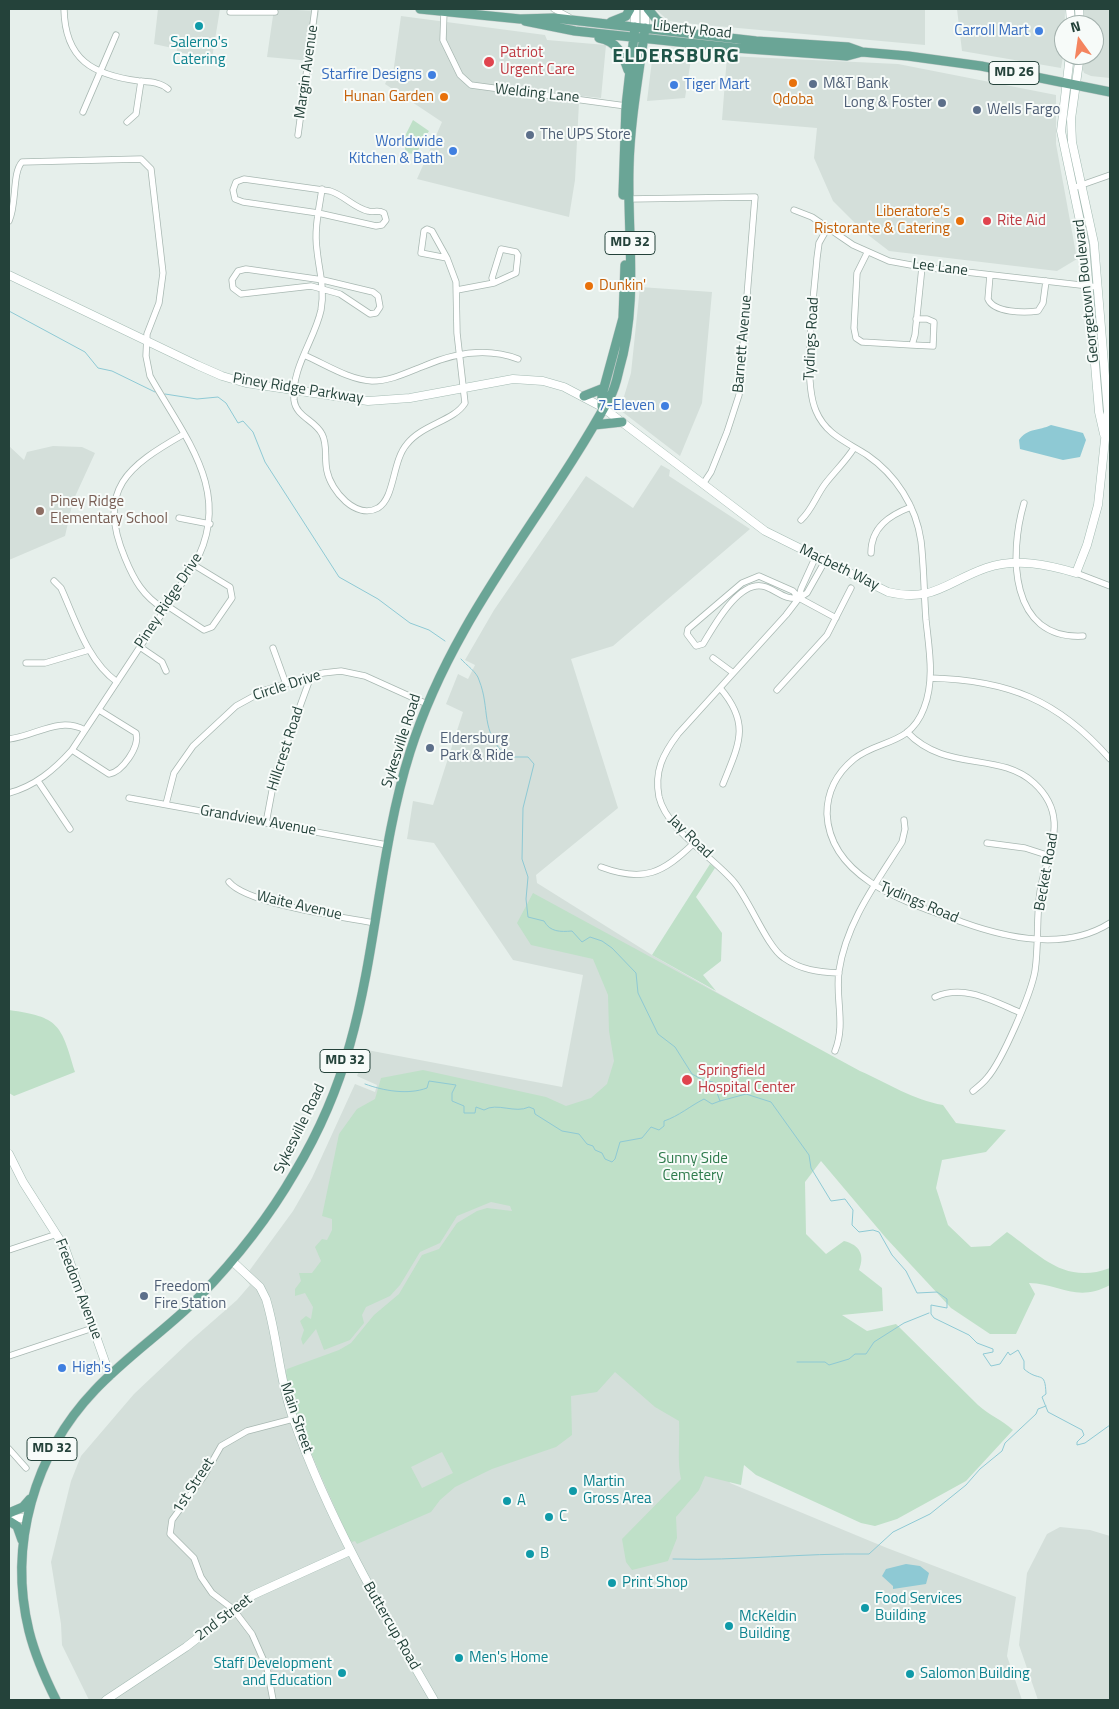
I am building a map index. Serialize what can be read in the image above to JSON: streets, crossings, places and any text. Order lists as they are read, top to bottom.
{
  "streets": {
    "main road": [
      "Liberty Road",
      "MD 26",
      "MD 32",
      "Sykesville Road"
    ],
    "street": [
      "Margin Avenue",
      "Welding Lane",
      "Lee Lane",
      "Georgetown Boulevard",
      "Tydings Road",
      "Barnett Avenue",
      "Piney Ridge Parkway",
      "Macbeth Way",
      "Piney Ridge Drive",
      "Circle Drive",
      "Hillcrest Road",
      "Grandview Avenue",
      "Jay Road",
      "Becket Road",
      "Waite Avenue",
      "Freedom Avenue",
      "Main Street",
      "1st Street",
      "2nd Street",
      "Buttercup Road"
    ]
  },
  "crossings": [
    ["Liberty Road", "Welding Lane"],
    ["Liberty Road", "Georgetown Boulevard"],
    ["Liberty Road", "Sykesville Road"],
    ["Welding Lane", "Sykesville Road"],
    ["Lee Lane", "Georgetown Boulevard"],
    ["Lee Lane", "Tydings Road"],
    ["Georgetown Boulevard", "Macbeth Way"],
    ["Tydings Road", "Macbeth Way"],
    ["Tydings Road", "Becket Road"],
    ["Barnett Avenue", "Macbeth Way"],
    ["Barnett Avenue", "Sykesville Road"],
    ["Piney Ridge Parkway", "Macbeth Way"],
    ["Piney Ridge Parkway", "Piney Ridge Drive"],
    ["Piney Ridge Parkway", "Sykesville Road"],
    ["Macbeth Way", "Sykesville Road"],
    ["Macbeth Way", "Jay Road"],
    ["Circle Drive", "Sykesville Road"],
    ["Circle Drive", "Hillcrest Road"],
    ["Circle Drive", "Grandview Avenue"],
    ["Sykesville Road", "Grandview Avenue"],
    ["Sykesville Road", "Waite Avenue"],
    ["Sykesville Road", "Freedom Avenue"],
    ["Sykesville Road", "Main Street"],
    ["Hillcrest Road", "Grandview Avenue"],
    ["Main Street", "1st Street"],
    ["Main Street", "2nd Street"],
    ["Main Street", "Buttercup Road"],
    ["1st Street", "2nd Street"],
    ["2nd Street", "Buttercup Road"]
  ],
  "districts": ["ELDERSBURG"],
  "parks": ["Sunny Side Cemetery"],
  "places": [
    "Salerno's Catering",
    "Carroll Mart",
    "Patriot Urgent Care",
    "Starfire Designs",
    "Qdoba",
    "M&T Bank",
    "Tiger Mart",
    "Hunan Garden",
    "Long & Foster",
    "Wells Fargo",
    "The UPS Store",
    "Worldwide Kitchen & Bath",
    "Liberatore’s Ristorante & Catering",
    "Rite Aid",
    "Dunkin'",
    "7-Eleven",
    "Piney Ridge Elementary School",
    "Eldersburg Park & Ride",
    "Springfield Hospital Center",
    "Freedom Fire Station",
    "High's",
    "Martin Gross Area",
    "A",
    "C",
    "B",
    "Print Shop",
    "Food Services Building",
    "McKeldin Building",
    "Men's Home",
    "Staff Development and Education",
    "Salomon Building"
  ],
  "north": "top"
}
